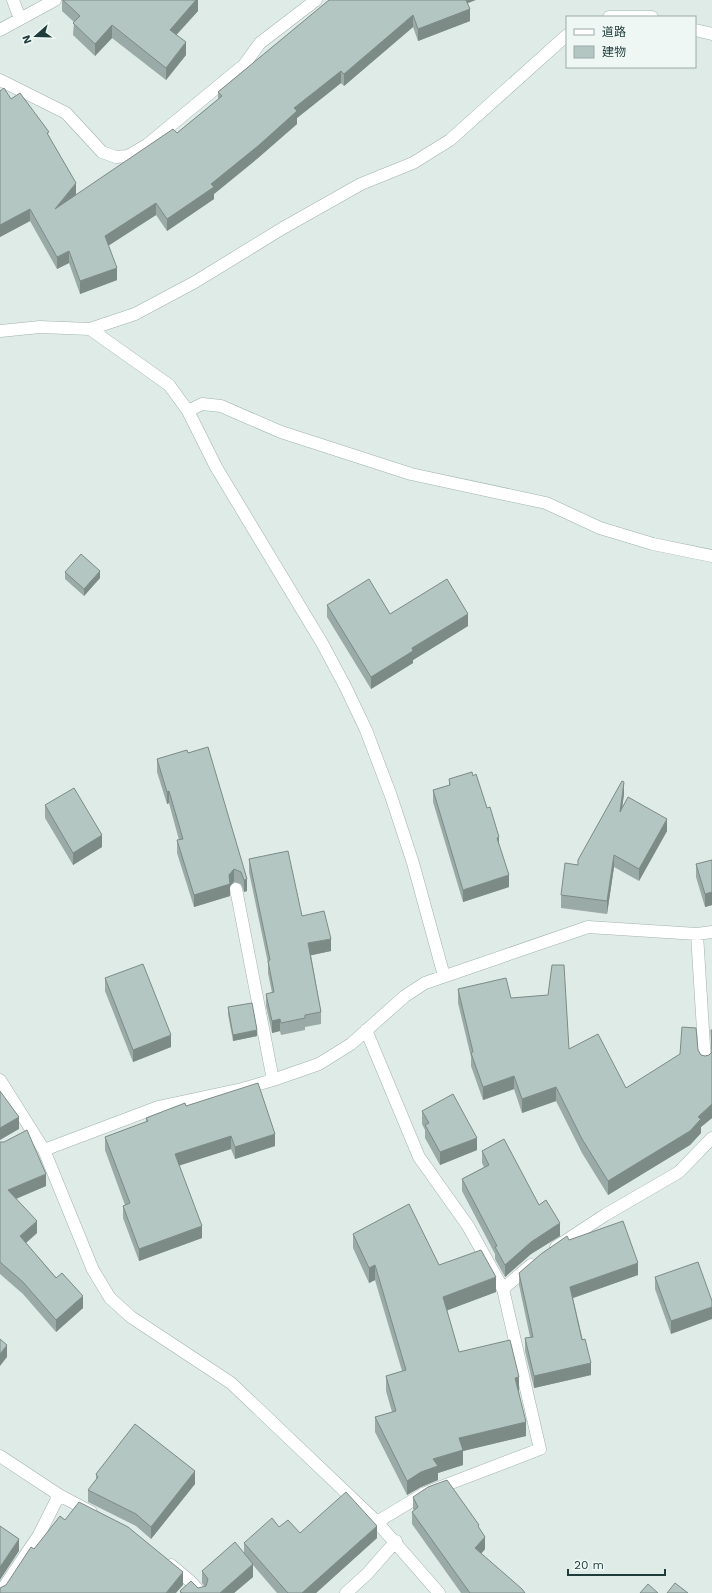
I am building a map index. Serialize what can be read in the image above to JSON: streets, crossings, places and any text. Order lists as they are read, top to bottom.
{
  "legend": ["道路", "建物"],
  "scale_bar": "20 m",
  "north": "left"
}
